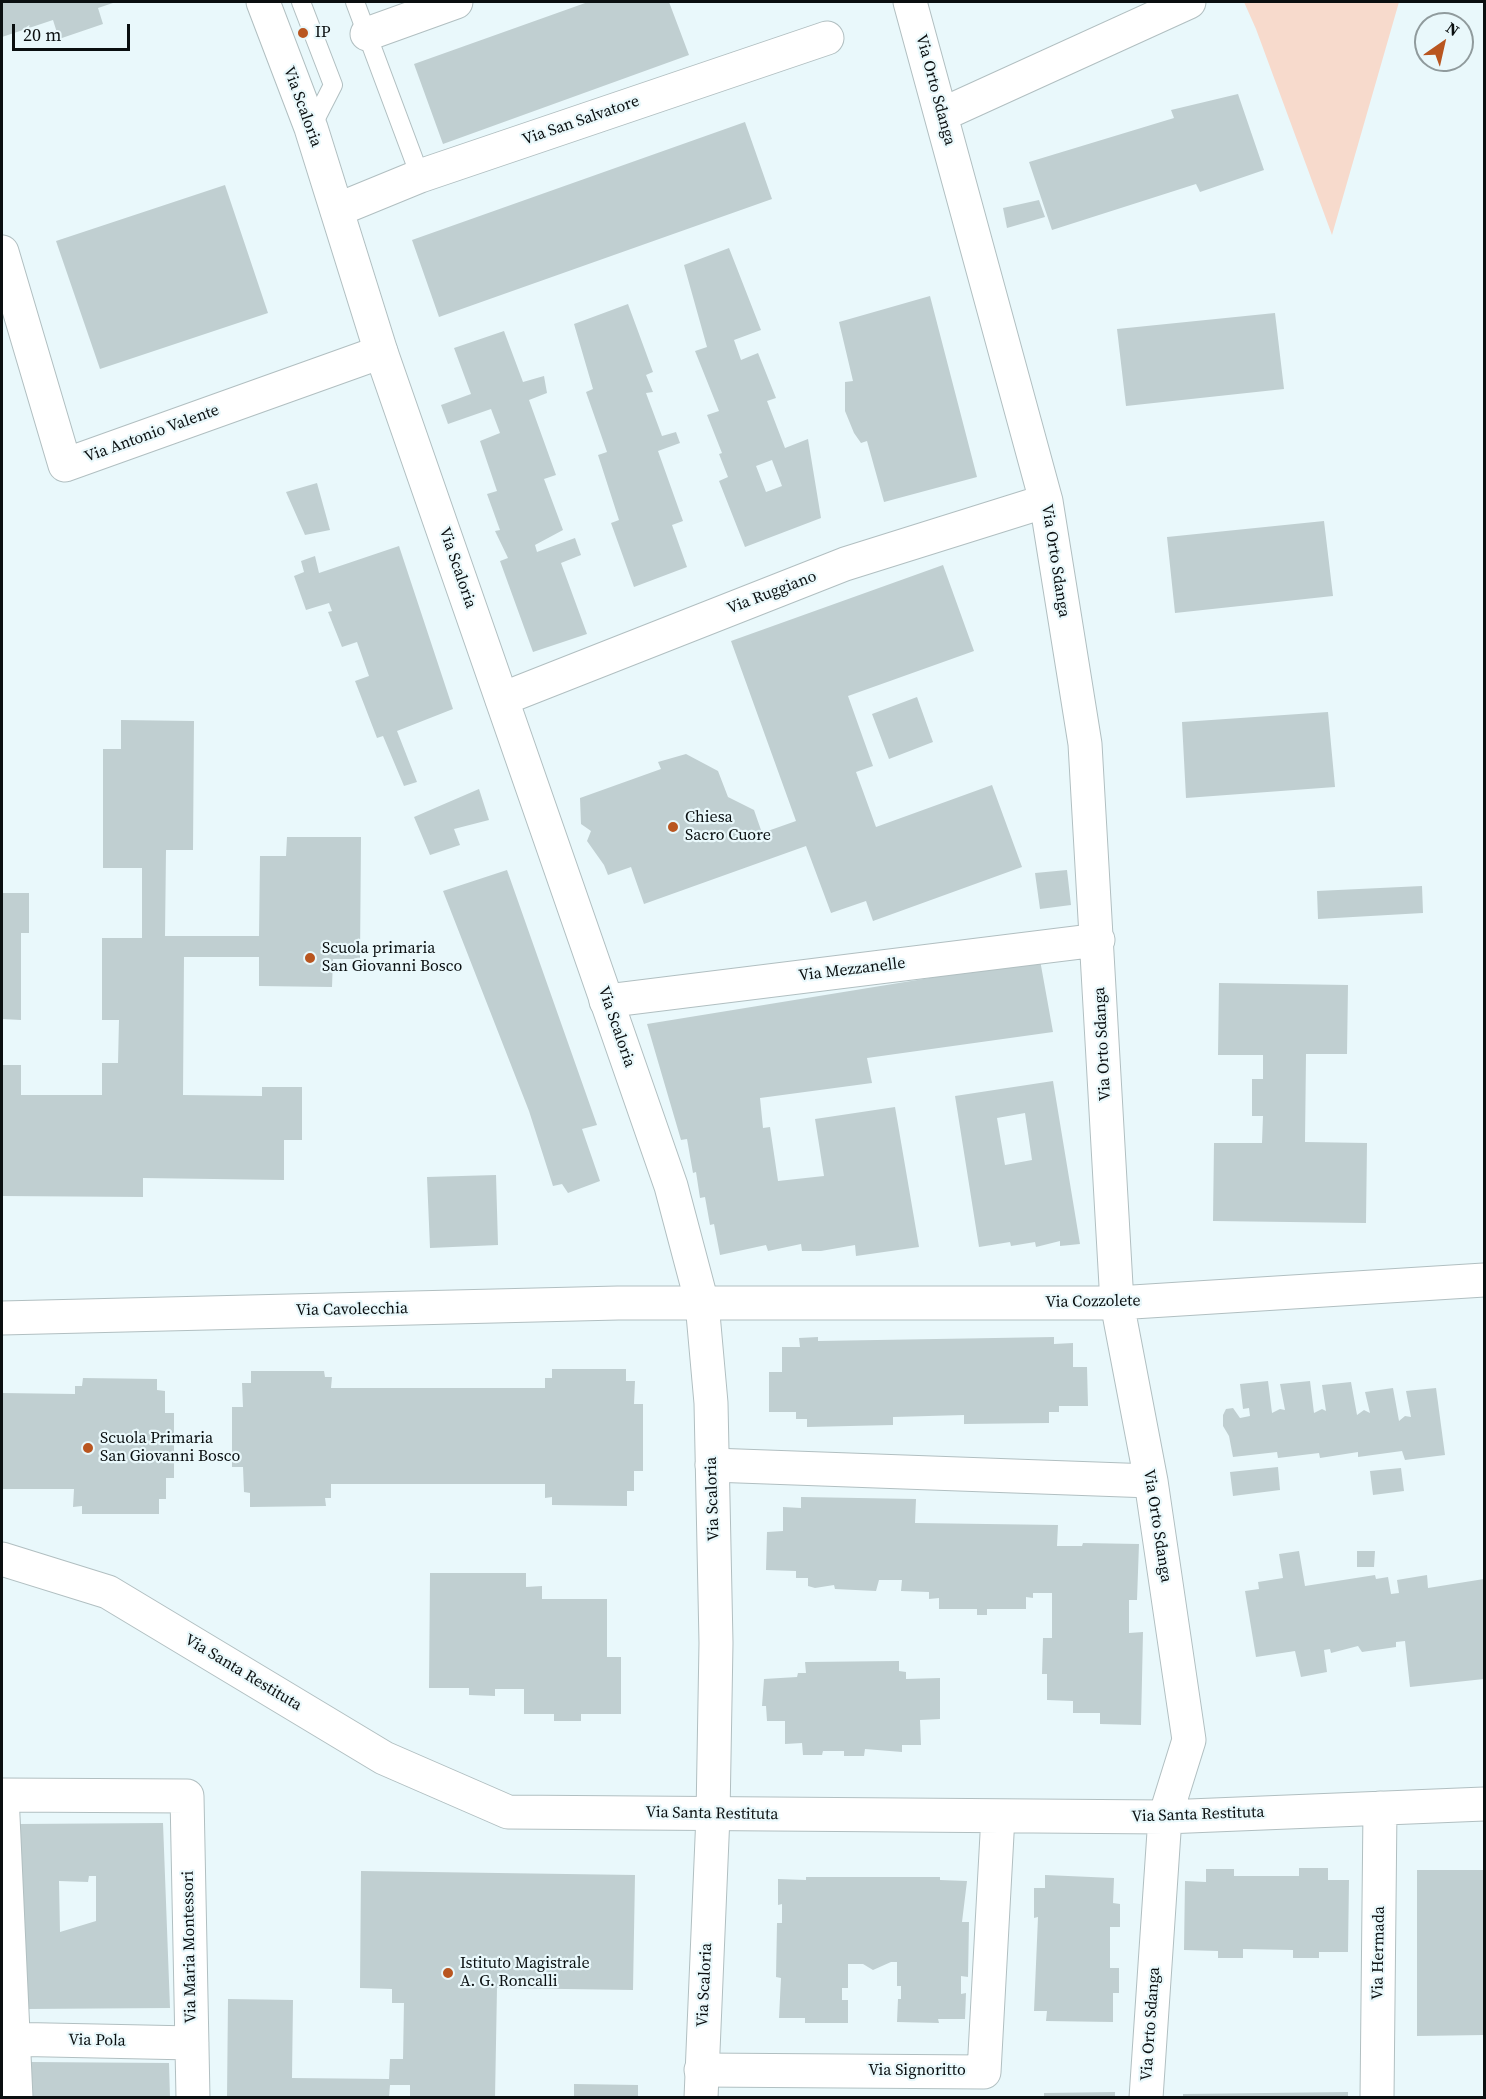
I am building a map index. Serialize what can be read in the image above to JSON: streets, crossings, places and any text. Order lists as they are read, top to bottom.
{
  "streets": {
    "street": [
      "Via Orto Sdanga",
      "Via Scaloria",
      "Via San Salvatore",
      "Via Antonio Valente",
      "Via Ruggiano",
      "Via Mezzanelle",
      "Via Cozzolete",
      "Via Cavolecchia",
      "Via Santa Restituta",
      "Via Maria Montessori",
      "Via Hermada",
      "Via Pola",
      "Via Signoritto"
    ]
  },
  "crossings": [
    ["Via Orto Sdanga", "Via Ruggiano"],
    ["Via Orto Sdanga", "Via Mezzanelle"],
    ["Via Orto Sdanga", "Via Cozzolete"],
    ["Via Orto Sdanga", "Via Santa Restituta"],
    ["Via Scaloria", "Via San Salvatore"],
    ["Via Scaloria", "Via Antonio Valente"],
    ["Via Scaloria", "Via Ruggiano"],
    ["Via Scaloria", "Via Mezzanelle"],
    ["Via Scaloria", "Via Cozzolete"],
    ["Via Scaloria", "Via Cavolecchia"],
    ["Via Scaloria", "Via Santa Restituta"],
    ["Via Scaloria", "Via Signoritto"],
    ["Via Cozzolete", "Via Cavolecchia"],
    ["Via Santa Restituta", "Via Hermada"],
    ["Via Santa Restituta", "Via Signoritto"],
    ["Via Maria Montessori", "Via Pola"]
  ],
  "places": [
    "IP",
    "Chiesa Sacro Cuore",
    "Scuola primaria San Giovanni Bosco",
    "Scuola Primaria San Giovanni Bosco",
    "Istituto Magistrale A. G. Roncalli"
  ],
  "scale_bar": "20 m",
  "north": "top right"
}
